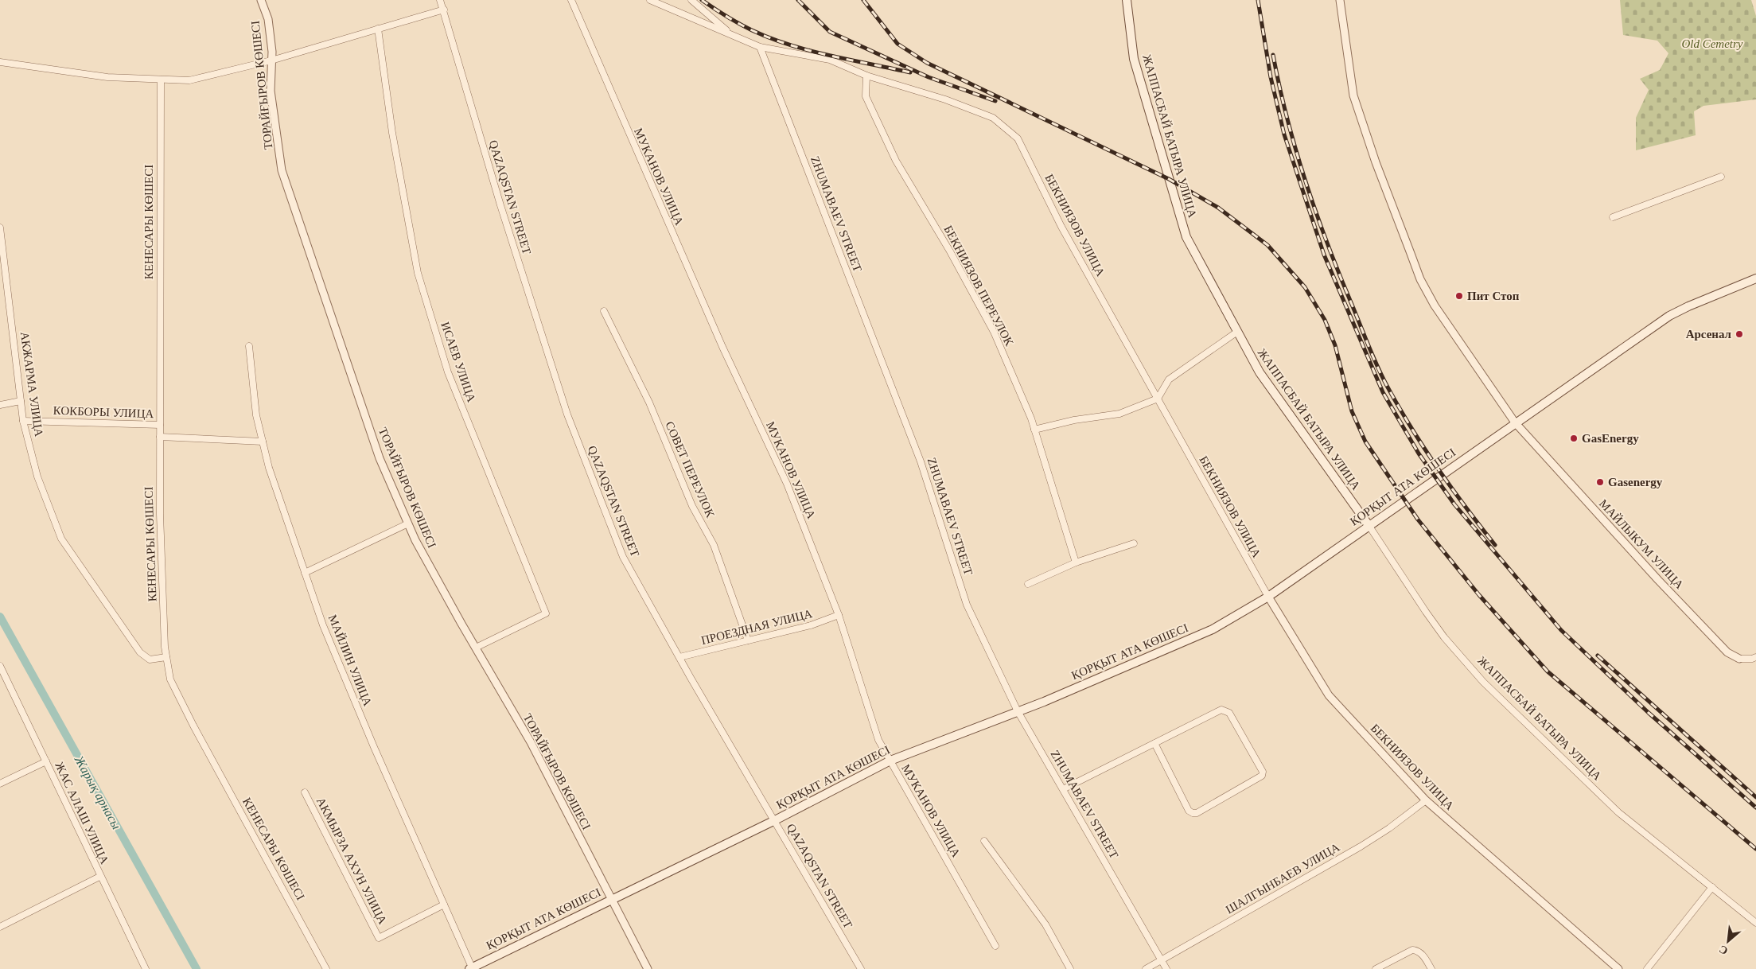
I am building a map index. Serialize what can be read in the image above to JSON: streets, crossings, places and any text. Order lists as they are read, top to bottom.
{
  "streets": {
    "main road": ["ЖАППАСБАЙ БАТЫРА УЛИЦА", "ҚОРҚЫТ АТА КӨШЕСІ"],
    "street": [
      "ТОРАЙҒЫРОВ КӨШЕСІ",
      "МУКАНОВ УЛИЦА",
      "QAZAQSTAN STREET",
      "ZHUMABAEV STREET",
      "КЕНЕСАРЫ КӨШЕСІ",
      "БЕКНИЯЗОВ УЛИЦА",
      "БЕКНИЯЗОВ ПЕРЕУЛОК",
      "ИСАЕВ УЛИЦА",
      "АКЖАРМА УЛИЦА",
      "КОКБОРЫ УЛИЦА",
      "СОВЕТ ПЕРЕУЛОК",
      "МАЙЛЫКУМ УЛИЦА",
      "ПРОЕЗДНАЯ УЛИЦА",
      "МАЙЛИН УЛИЦА",
      "ЖАС АЛАШ УЛИЦА",
      "АКМЫРЗА АХУН УЛИЦА",
      "ШАЛГЫНБАЕВ УЛИЦА"
    ]
  },
  "crossings": [
    ["ТОРАЙҒЫРОВ КӨШЕСІ", "ИСАЕВ УЛИЦА"],
    ["ТОРАЙҒЫРОВ КӨШЕСІ", "ҚОРҚЫТ АТА КӨШЕСІ"],
    ["ЖАППАСБАЙ БАТЫРА УЛИЦА", "ҚОРҚЫТ АТА КӨШЕСІ"],
    ["МУКАНОВ УЛИЦА", "ҚОРҚЫТ АТА КӨШЕСІ"],
    ["МУКАНОВ УЛИЦА", "ПРОЕЗДНАЯ УЛИЦА"],
    ["QAZAQSTAN STREET", "ҚОРҚЫТ АТА КӨШЕСІ"],
    ["QAZAQSTAN STREET", "ПРОЕЗДНАЯ УЛИЦА"],
    ["ZHUMABAEV STREET", "БЕКНИЯЗОВ УЛИЦА"],
    ["ZHUMABAEV STREET", "ҚОРҚЫТ АТА КӨШЕСІ"],
    ["ZHUMABAEV STREET", "ШАЛГЫНБАЕВ УЛИЦА"],
    ["КЕНЕСАРЫ КӨШЕСІ", "АКЖАРМА УЛИЦА"],
    ["КЕНЕСАРЫ КӨШЕСІ", "КОКБОРЫ УЛИЦА"],
    ["БЕКНИЯЗОВ УЛИЦА", "БЕКНИЯЗОВ ПЕРЕУЛОК"],
    ["БЕКНИЯЗОВ УЛИЦА", "ҚОРҚЫТ АТА КӨШЕСІ"],
    ["БЕКНИЯЗОВ УЛИЦА", "ШАЛГЫНБАЕВ УЛИЦА"],
    ["АКЖАРМА УЛИЦА", "КОКБОРЫ УЛИЦА"],
    ["КОКБОРЫ УЛИЦА", "МАЙЛИН УЛИЦА"],
    ["СОВЕТ ПЕРЕУЛОК", "ПРОЕЗДНАЯ УЛИЦА"],
    ["ҚОРҚЫТ АТА КӨШЕСІ", "МАЙЛЫКУМ УЛИЦА"],
    ["ҚОРҚЫТ АТА КӨШЕСІ", "МАЙЛИН УЛИЦА"],
    ["МАЙЛИН УЛИЦА", "АКМЫРЗА АХУН УЛИЦА"]
  ],
  "water": ["Жарық арнасы"],
  "parks": ["Old Cemetry"],
  "places": [
    "Пит Стоп",
    "Арсенал",
    "GasEnergy",
    "Gasenergy"
  ],
  "north": "bottom left"
}
